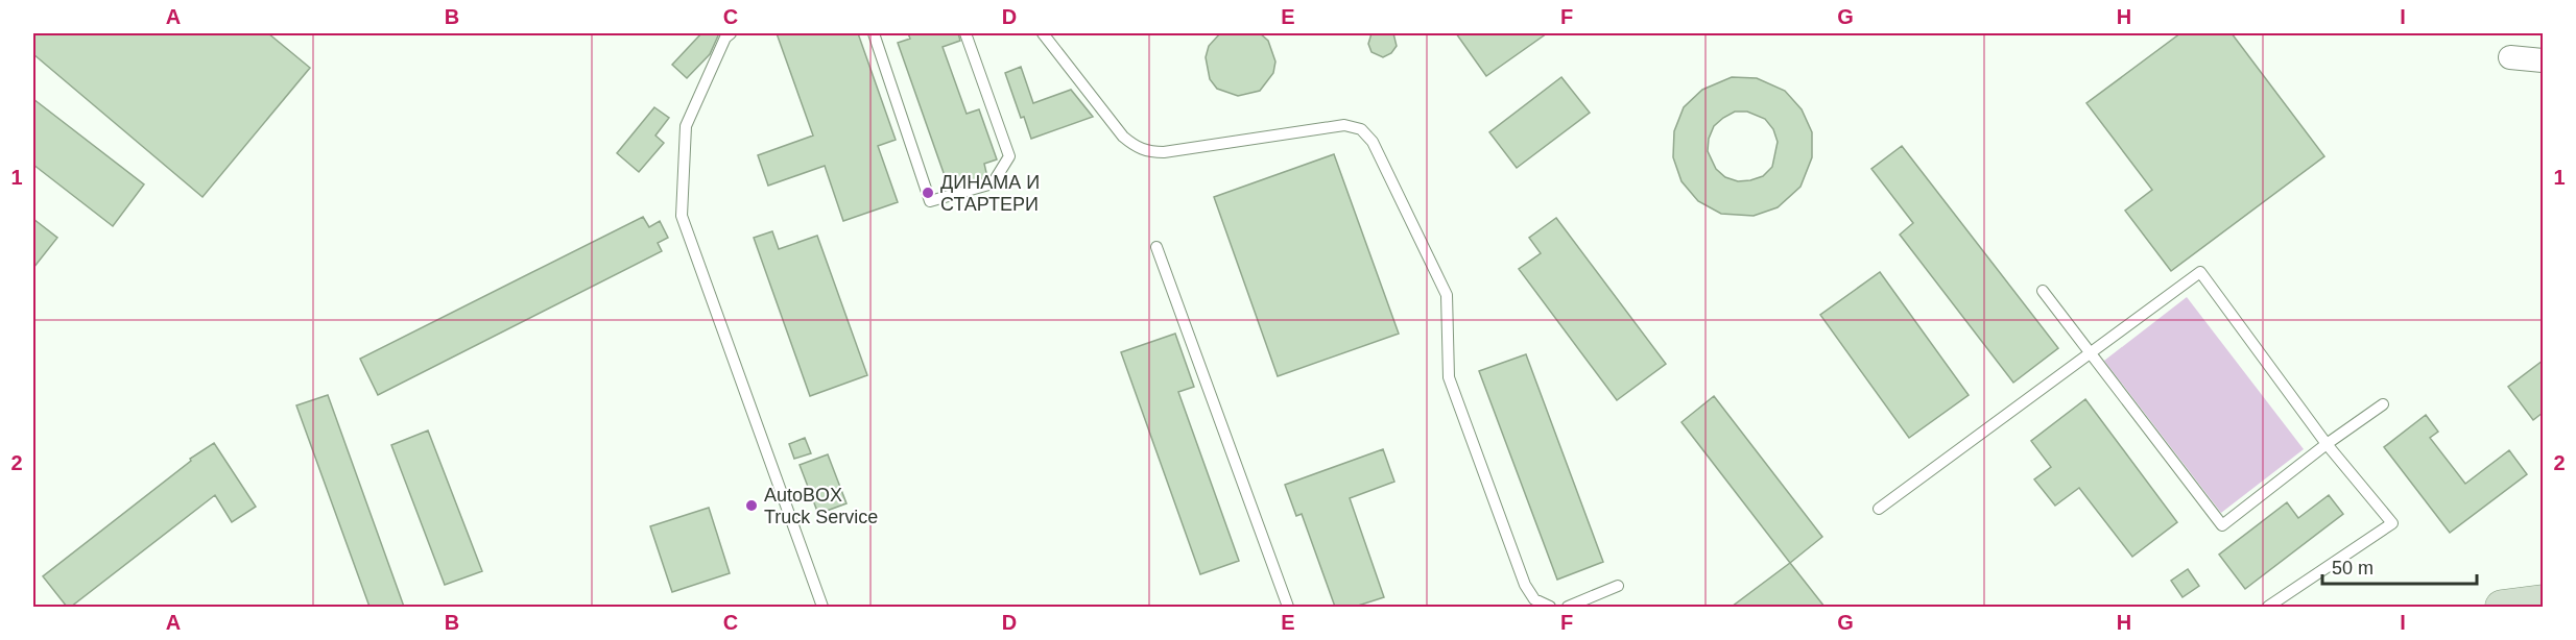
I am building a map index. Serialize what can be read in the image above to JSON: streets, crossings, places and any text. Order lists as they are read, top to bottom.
{
  "places": ["ДИНАМА И СТАРТЕРИ", "AutoBOX Truck Service"],
  "scale_bar": "50 m",
  "grid": {
    "columns": [
      "A",
      "B",
      "C",
      "D",
      "E",
      "F",
      "G",
      "H",
      "I"
    ],
    "rows": ["1", "2"]
  }
}
